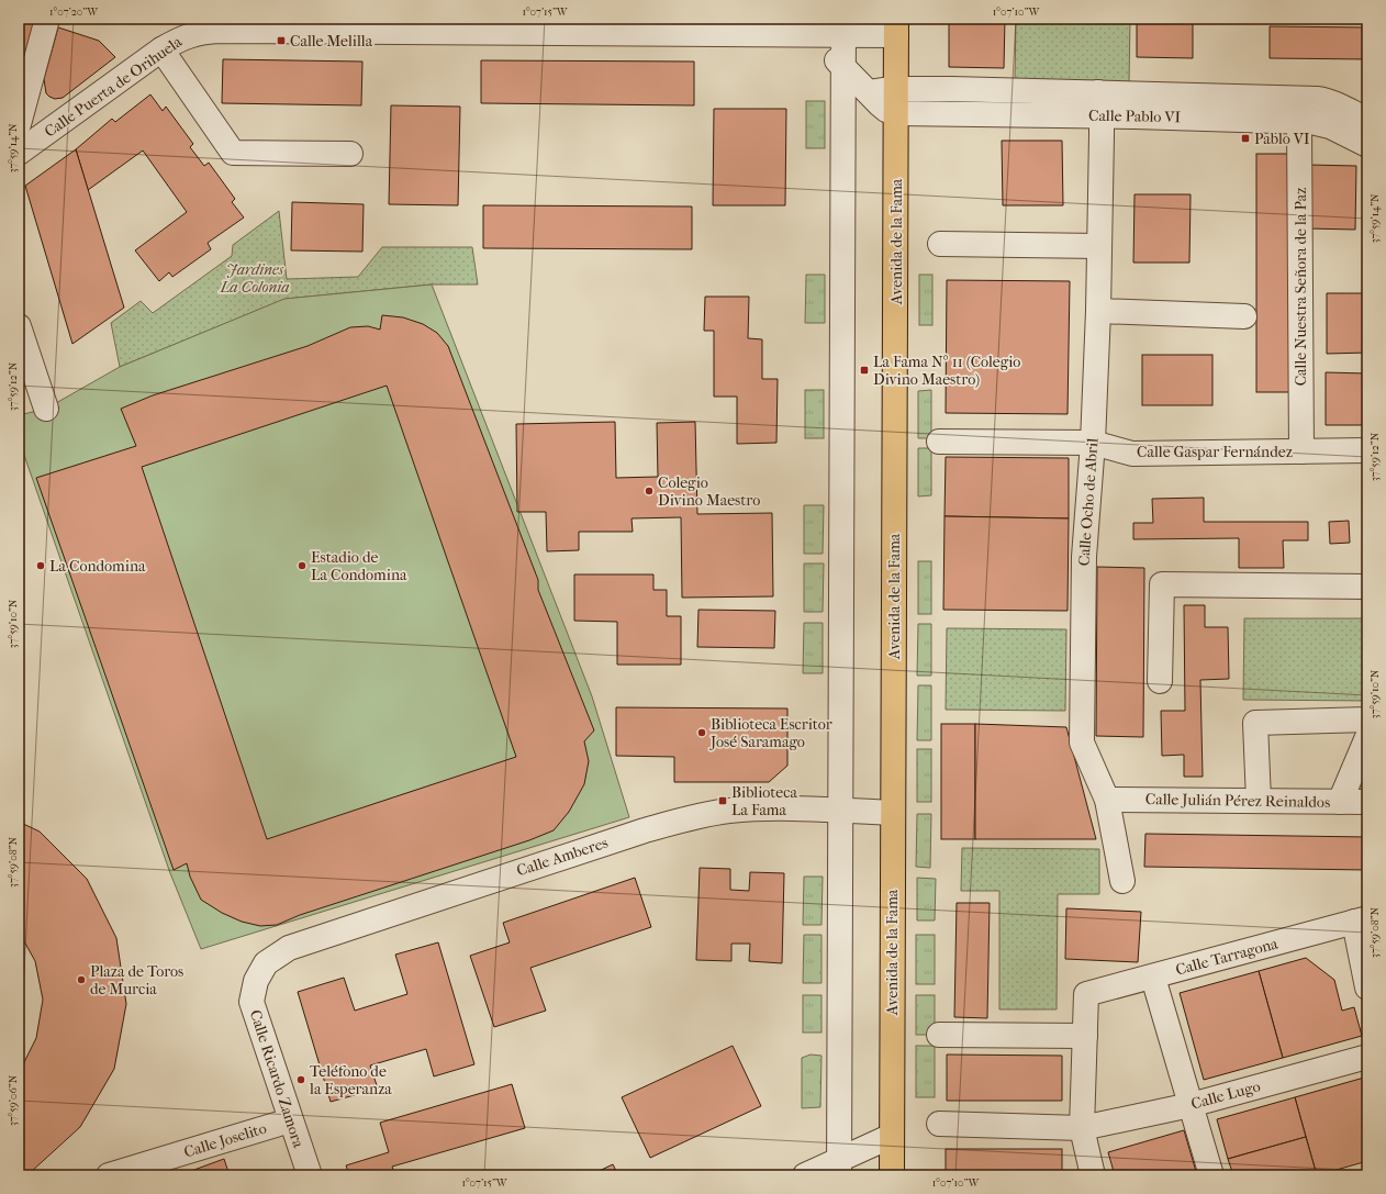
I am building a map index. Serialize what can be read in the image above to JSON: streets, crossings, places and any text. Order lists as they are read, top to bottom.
{
  "streets": {
    "main road": ["Avenida de la Fama"],
    "street": [
      "Calle Puerta de Orihuela",
      "Calle Pablo VI",
      "Calle Nuestra Señora de la Paz",
      "Calle Gaspar Fernández",
      "Calle Ocho de Abril",
      "Calle Julián Pérez Reinaldos",
      "Calle Amberes",
      "Calle Tarragona",
      "Calle Ricardo Zamora",
      "Calle Lugo",
      "Calle Joselito"
    ]
  },
  "crossings": [
    ["Calle Pablo VI", "Avenida de la Fama"],
    ["Calle Pablo VI", "Calle Nuestra Señora de la Paz"],
    ["Calle Pablo VI", "Calle Ocho de Abril"],
    ["Avenida de la Fama", "Calle Amberes"],
    ["Calle Nuestra Señora de la Paz", "Calle Gaspar Fernández"],
    ["Calle Gaspar Fernández", "Calle Ocho de Abril"],
    ["Calle Ocho de Abril", "Calle Julián Pérez Reinaldos"],
    ["Calle Amberes", "Calle Ricardo Zamora"],
    ["Calle Ricardo Zamora", "Calle Joselito"]
  ],
  "parks": ["Jardines La Colonia"],
  "places": {
    "transit": [
      "Calle Melilla",
      "Pablo VI",
      "La Fama Nº 11 (Colegio Divino Maestro)",
      "Biblioteca La Fama"
    ],
    "other": [
      "Colegio Divino Maestro",
      "La Condomina",
      "Estadio de La Condomina",
      "Biblioteca Escritor José Saramago",
      "Plaza de Toros de Murcia",
      "Teléfono de la Esperanza"
    ]
  },
  "coordinates": [
    "1°07'20\"W",
    "1°07'15\"W",
    "1°07'10\"W",
    "37°59'14\"N",
    "37°59'12\"N",
    "37°59'10\"N",
    "37°59'08\"N",
    "37°59'06\"N"
  ]
}
